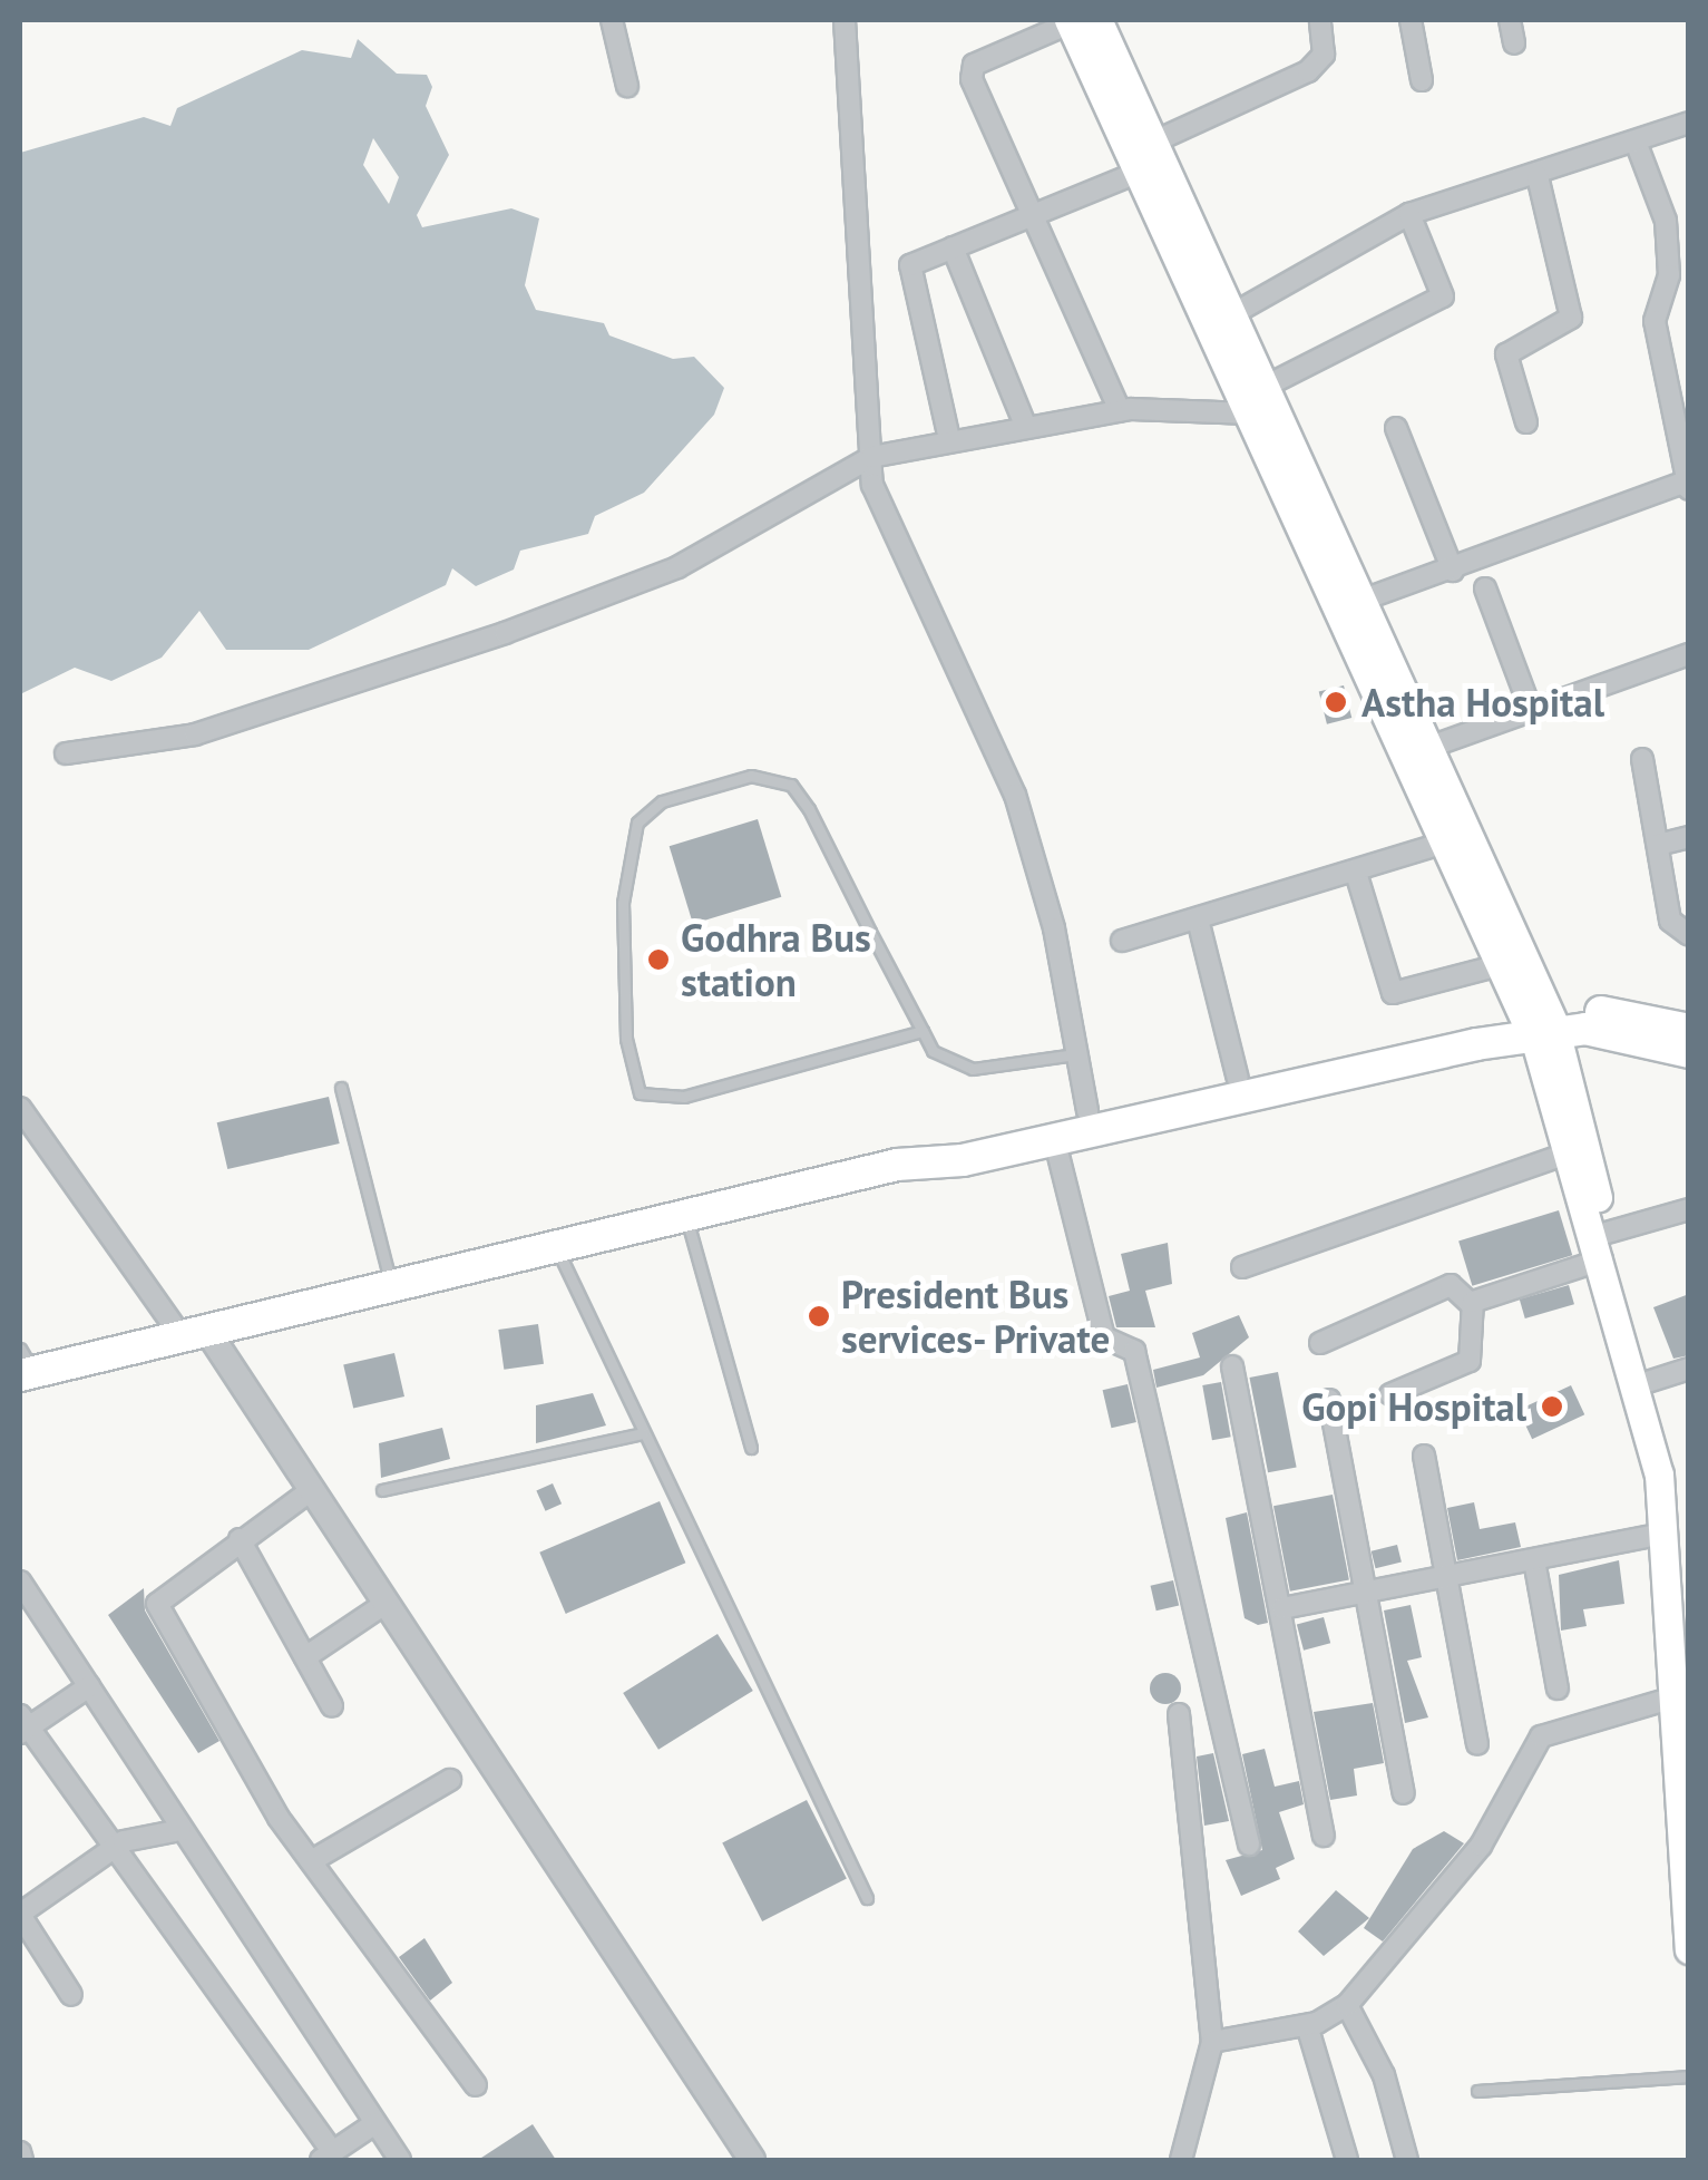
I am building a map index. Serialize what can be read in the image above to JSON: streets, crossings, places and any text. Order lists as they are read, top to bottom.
{
  "places": [
    "Astha Hospital",
    "Godhra Bus station",
    "President Bus services- Private",
    "Gopi Hospital"
  ]
}
